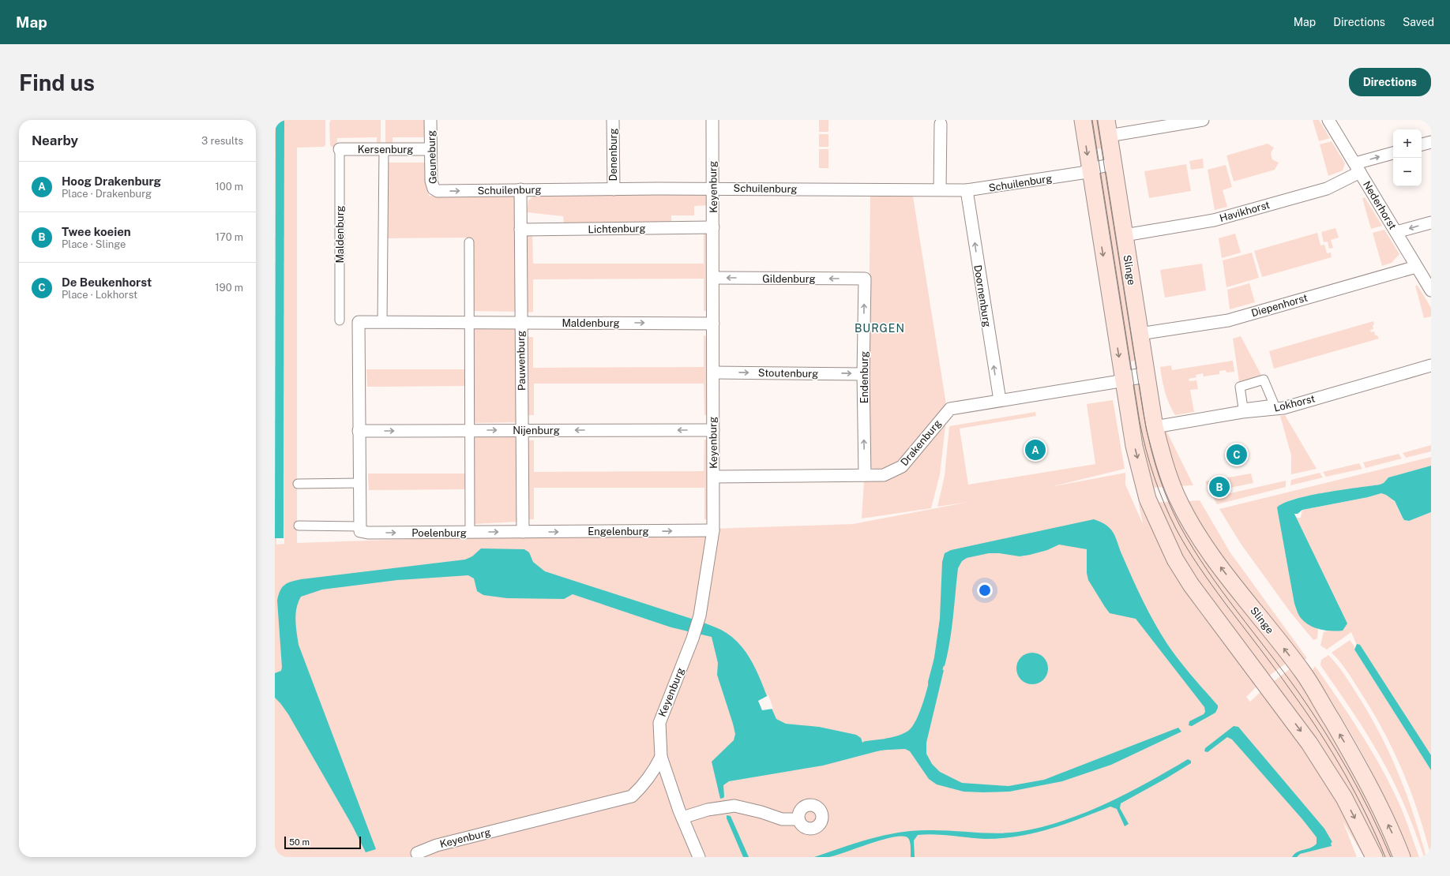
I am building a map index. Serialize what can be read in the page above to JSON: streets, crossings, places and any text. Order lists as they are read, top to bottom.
{
  "streets": {
    "main road": ["Slinge"],
    "street": [
      "Kersenburg",
      "Denenburg",
      "Geuneburg",
      "Schuilenburg",
      "Keyenburg",
      "Nederhorst",
      "Havikhorst",
      "Lichtenburg",
      "Maldenburg",
      "Gildenburg",
      "Doornenburg",
      "Diepenhorst",
      "Pauwenburg",
      "Stoutenburg",
      "Endenburg",
      "Lokhorst",
      "Nijenburg",
      "Drakenburg",
      "Engelenburg",
      "Poelenburg"
    ]
  },
  "crossings": [
    ["Kersenburg", "Geuneburg"],
    ["Kersenburg", "Maldenburg"],
    ["Denenburg", "Schuilenburg"],
    ["Geuneburg", "Schuilenburg"],
    ["Schuilenburg", "Keyenburg"],
    ["Schuilenburg", "Doornenburg"],
    ["Schuilenburg", "Pauwenburg"],
    ["Keyenburg", "Lichtenburg"],
    ["Keyenburg", "Maldenburg"],
    ["Keyenburg", "Gildenburg"],
    ["Keyenburg", "Stoutenburg"],
    ["Keyenburg", "Nijenburg"],
    ["Keyenburg", "Drakenburg"],
    ["Keyenburg", "Engelenburg"],
    ["Nederhorst", "Havikhorst"],
    ["Nederhorst", "Diepenhorst"],
    ["Havikhorst", "Slinge"],
    ["Lichtenburg", "Pauwenburg"],
    ["Maldenburg", "Pauwenburg"],
    ["Maldenburg", "Nijenburg"],
    ["Slinge", "Diepenhorst"],
    ["Slinge", "Lokhorst"],
    ["Gildenburg", "Endenburg"],
    ["Doornenburg", "Drakenburg"],
    ["Pauwenburg", "Nijenburg"],
    ["Pauwenburg", "Engelenburg"],
    ["Pauwenburg", "Poelenburg"],
    ["Stoutenburg", "Endenburg"],
    ["Endenburg", "Drakenburg"],
    ["Engelenburg", "Poelenburg"]
  ],
  "one_way": [
    "Gildenburg",
    "Doornenburg",
    "Stoutenburg",
    "Endenburg",
    "Engelenburg",
    "Poelenburg"
  ],
  "districts": ["BURGEN"],
  "scale_bar": "50 m",
  "page": {
    "header": "Map",
    "nav": ["Map", "Directions", "Saved"],
    "buttons": "Directions",
    "title": "Find us",
    "heading": ["Nearby", "3 results"],
    "map_buttons": ["+", "−"],
    "list": [
      {
        "mark": "A",
        "name": "Hoog Drakenburg",
        "note": "Place · Drakenburg",
        "value": "100 m"
      },
      {
        "mark": "B",
        "name": "Twee koeien",
        "note": "Place · Slinge",
        "value": "170 m"
      },
      {
        "mark": "C",
        "name": "De Beukenhorst",
        "note": "Place · Lokhorst",
        "value": "190 m"
      }
    ],
    "pins": ["A", "C", "B"],
    "scale": "50 m"
  }
}
